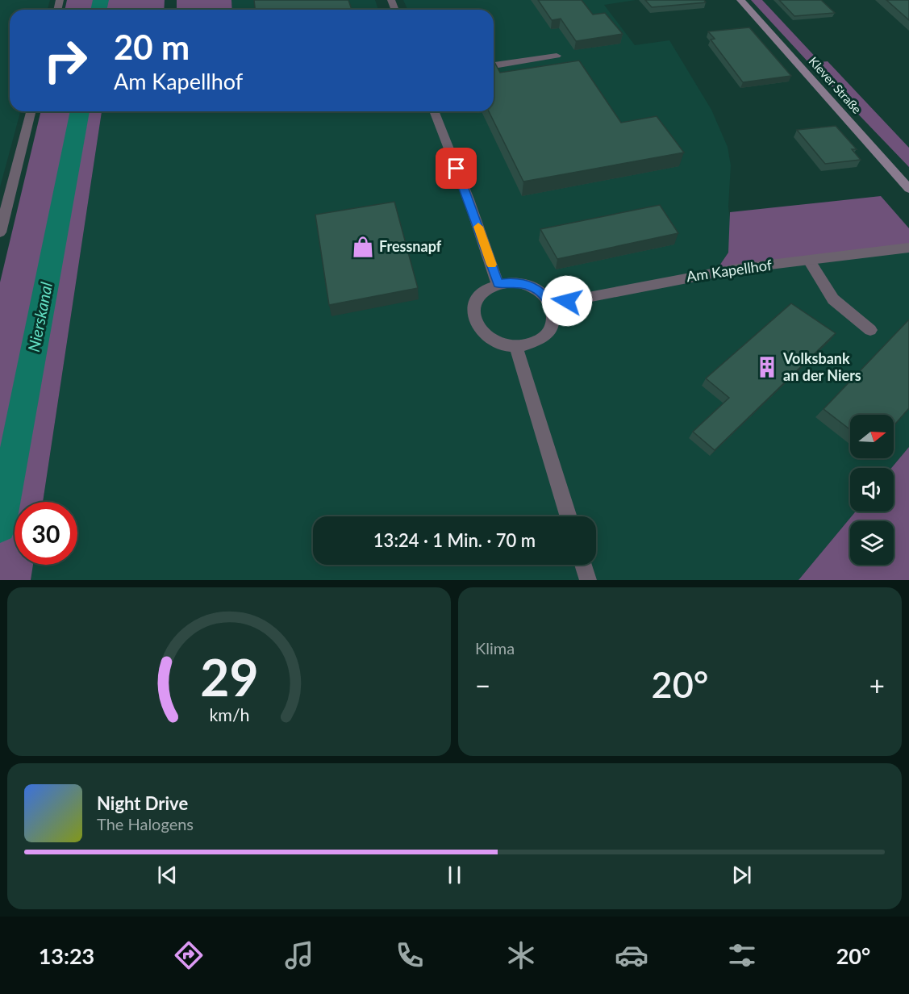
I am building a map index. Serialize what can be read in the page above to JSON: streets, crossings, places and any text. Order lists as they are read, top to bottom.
{
  "streets": {
    "main road": ["Klever Straße"],
    "street": ["Am Kapellhof"]
  },
  "water": ["Nierskanal"],
  "places": {
    "shop": ["Fressnapf"],
    "building": ["Volksbank an der Niers"]
  },
  "north": "right",
  "page": {
    "turn": ["20 m", "Am Kapellhof"],
    "limit": "30",
    "trip": "13:24 · 1 Min. · 70 m",
    "tile": "Klima",
    "heat": ["−", "20°", "+"],
    "song": ["Night Drive", "The Halogens"],
    "tabs": ["13:23", "20°"],
    "gauge": ["29", "km/h"]
  }
}
